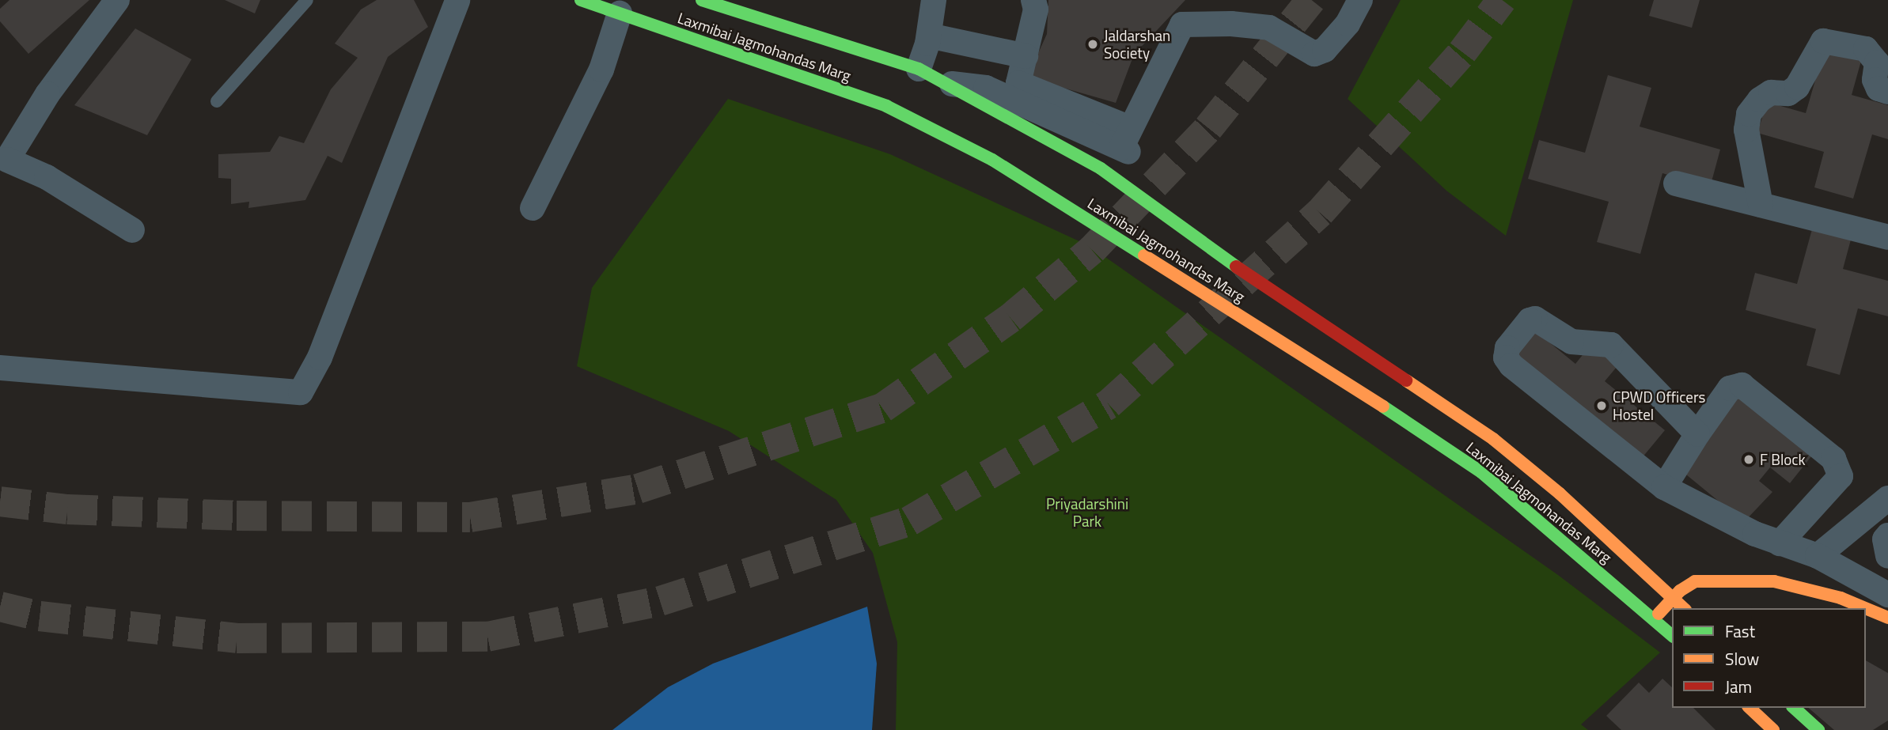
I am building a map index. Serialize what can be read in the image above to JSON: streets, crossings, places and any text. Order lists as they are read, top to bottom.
{
  "streets": {
    "main road": ["Laxmibai Jagmohandas Marg"]
  },
  "parks": ["Priyadarshini Park"],
  "places": ["Jaldarshan Society", "CPWD Officers Hostel", "F Block"],
  "legend": ["Fast", "Slow", "Jam"]
}
